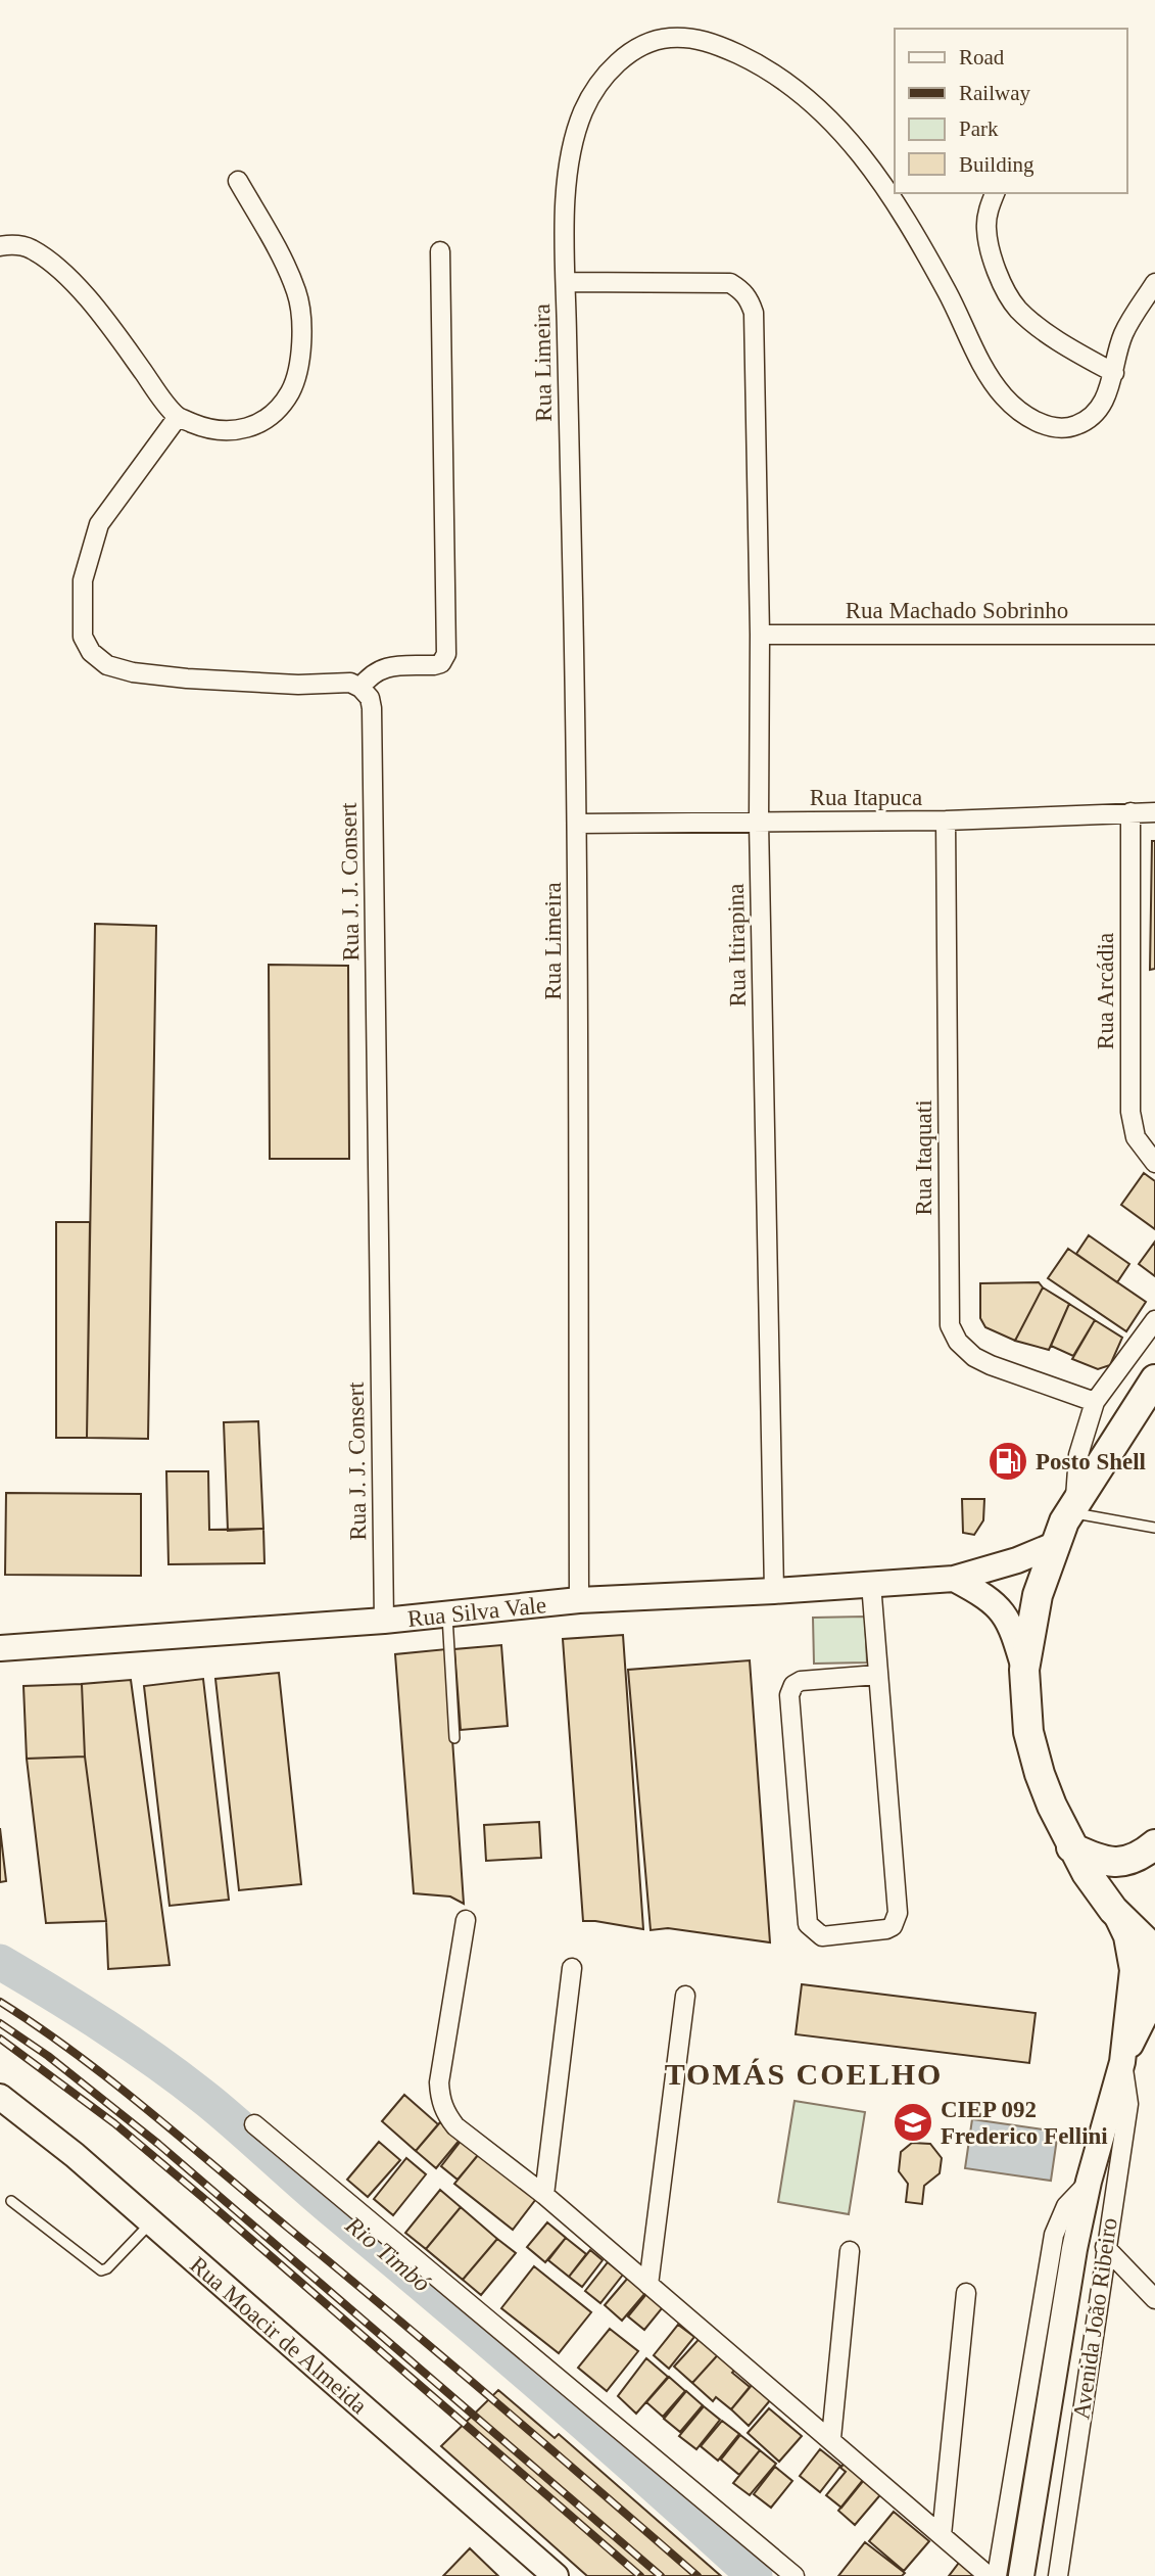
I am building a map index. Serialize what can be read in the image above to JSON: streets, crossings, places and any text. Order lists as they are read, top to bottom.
{
  "streets": {
    "main road": ["Rua Silva Vale", "Avenida João Ribeiro", "Rua Moacir de Almeida"],
    "street": [
      "Rua Limeira",
      "Rua Machado Sobrinho",
      "Rua Itapuca",
      "Rua J. J. Consert",
      "Rua Itirapina",
      "Rua Arcádia",
      "Rua Itaquati"
    ]
  },
  "crossings": [
    ["Rua Limeira", "Rua Itapuca"],
    ["Rua Limeira", "Rua Itirapina"],
    ["Rua Limeira", "Rua Silva Vale"],
    ["Rua Machado Sobrinho", "Rua Itirapina"],
    ["Rua Itapuca", "Rua Itirapina"],
    ["Rua Itapuca", "Rua Arcádia"],
    ["Rua Itapuca", "Rua Itaquati"],
    ["Rua J. J. Consert", "Rua Silva Vale"],
    ["Rua Itirapina", "Rua Silva Vale"]
  ],
  "districts": ["TOMÁS COELHO"],
  "water": ["Rio Timbó"],
  "places": {
    "fuel station": ["Posto Shell"],
    "school or university": ["CIEP 092 Frederico Fellini"]
  },
  "legend": [
    "Road",
    "Railway",
    "Park",
    "Building"
  ]
}
